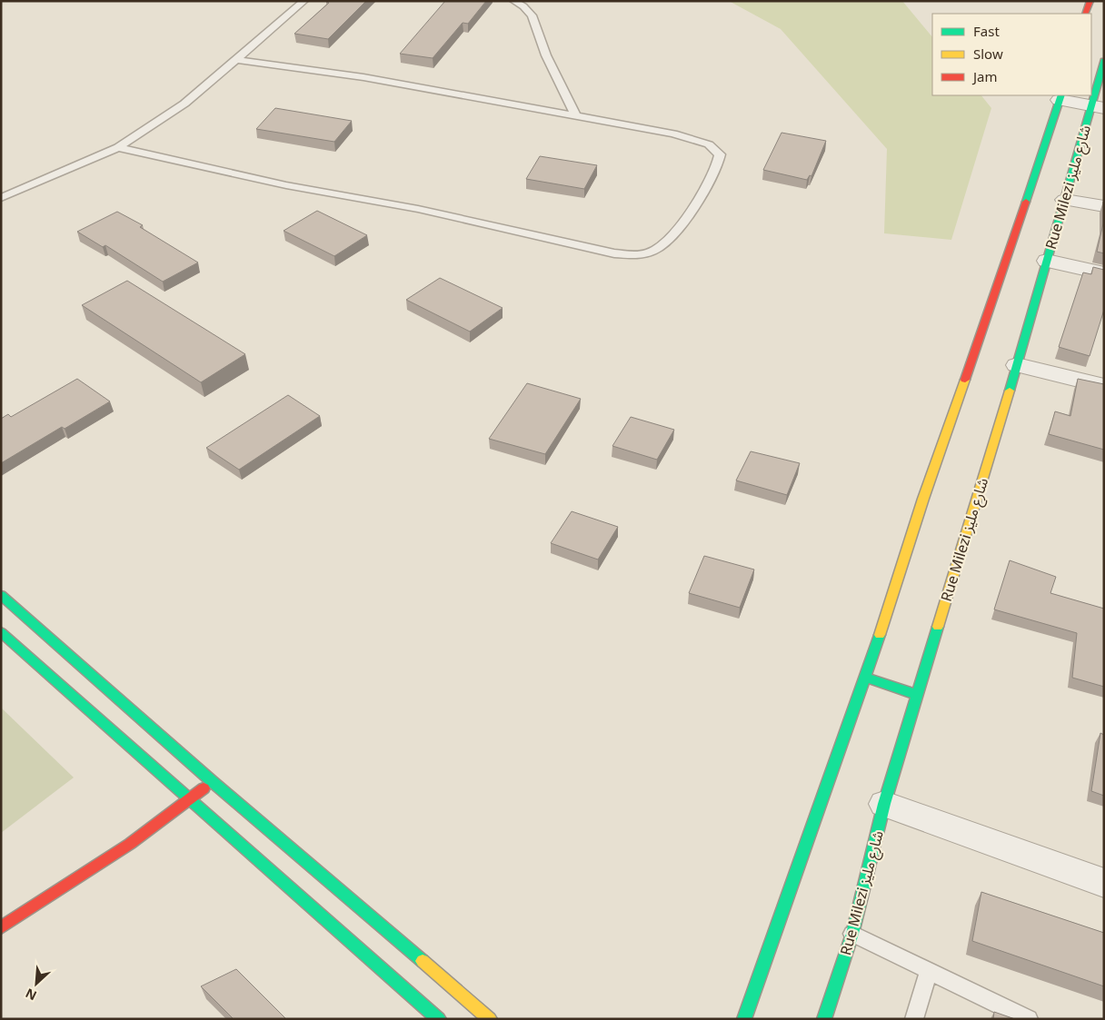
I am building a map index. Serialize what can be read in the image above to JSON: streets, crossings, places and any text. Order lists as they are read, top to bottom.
{
  "streets": {
    "street": ["Rue Milezi شارع مليز"]
  },
  "legend": ["Fast", "Slow", "Jam"],
  "north": "bottom left"
}
